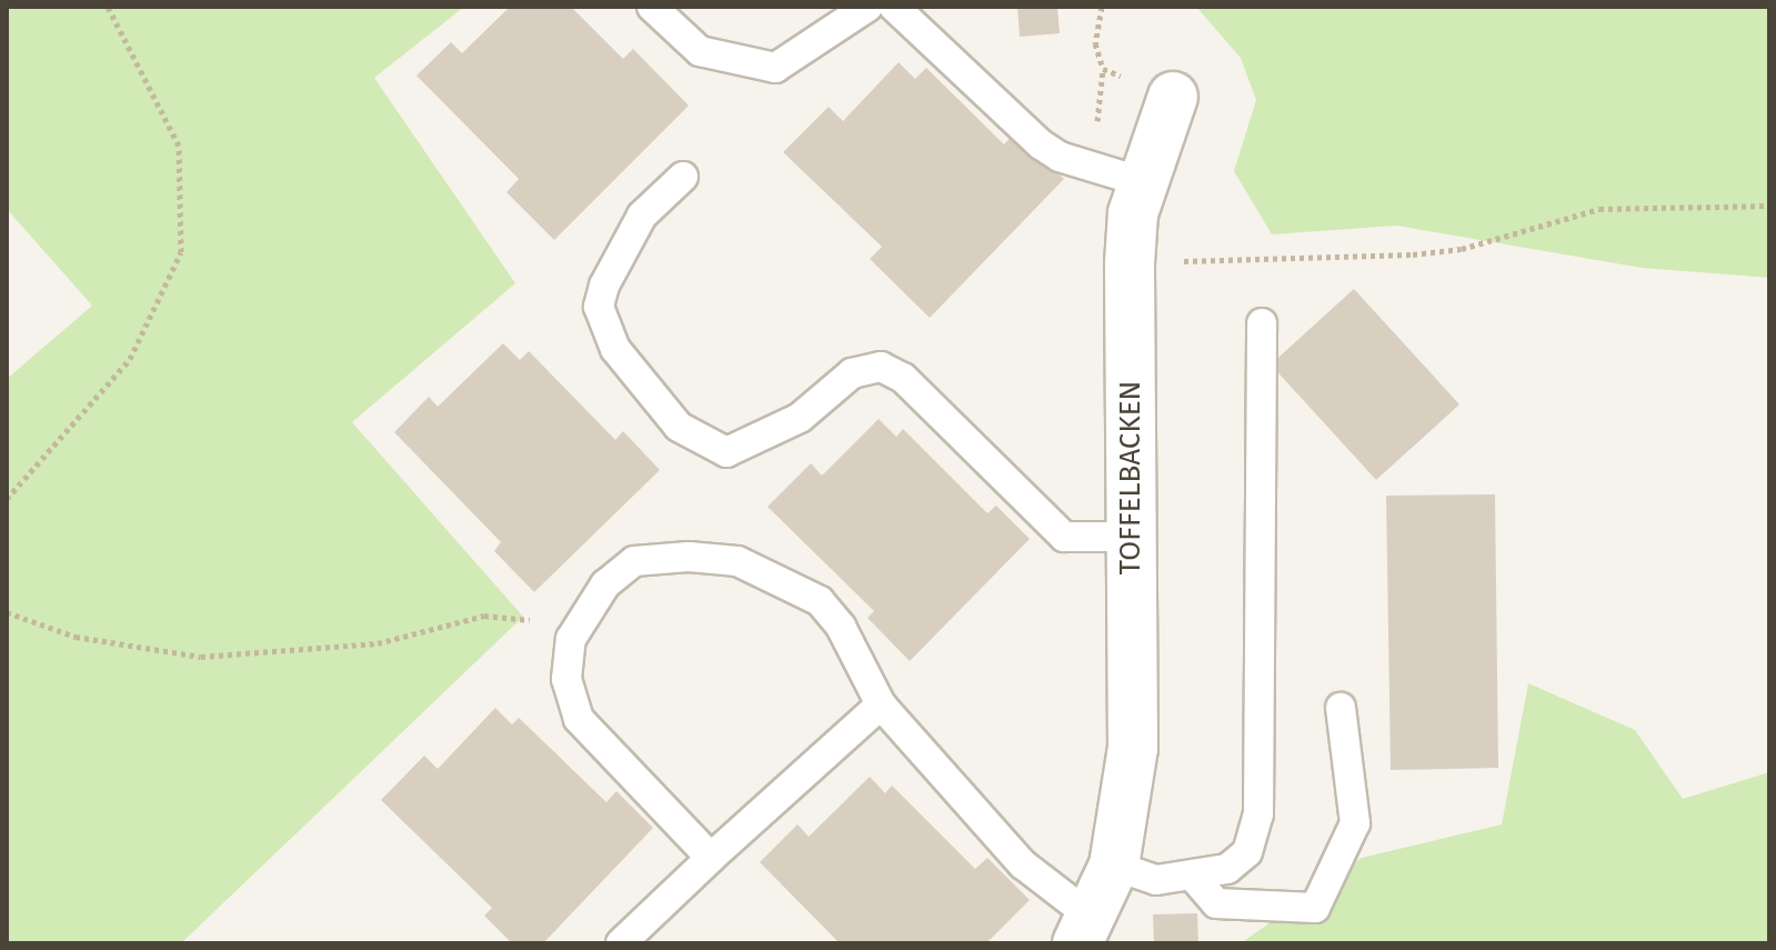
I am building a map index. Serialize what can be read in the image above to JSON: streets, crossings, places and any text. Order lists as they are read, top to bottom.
{
  "streets": {
    "street": ["TOFFELBACKEN"]
  }
}
